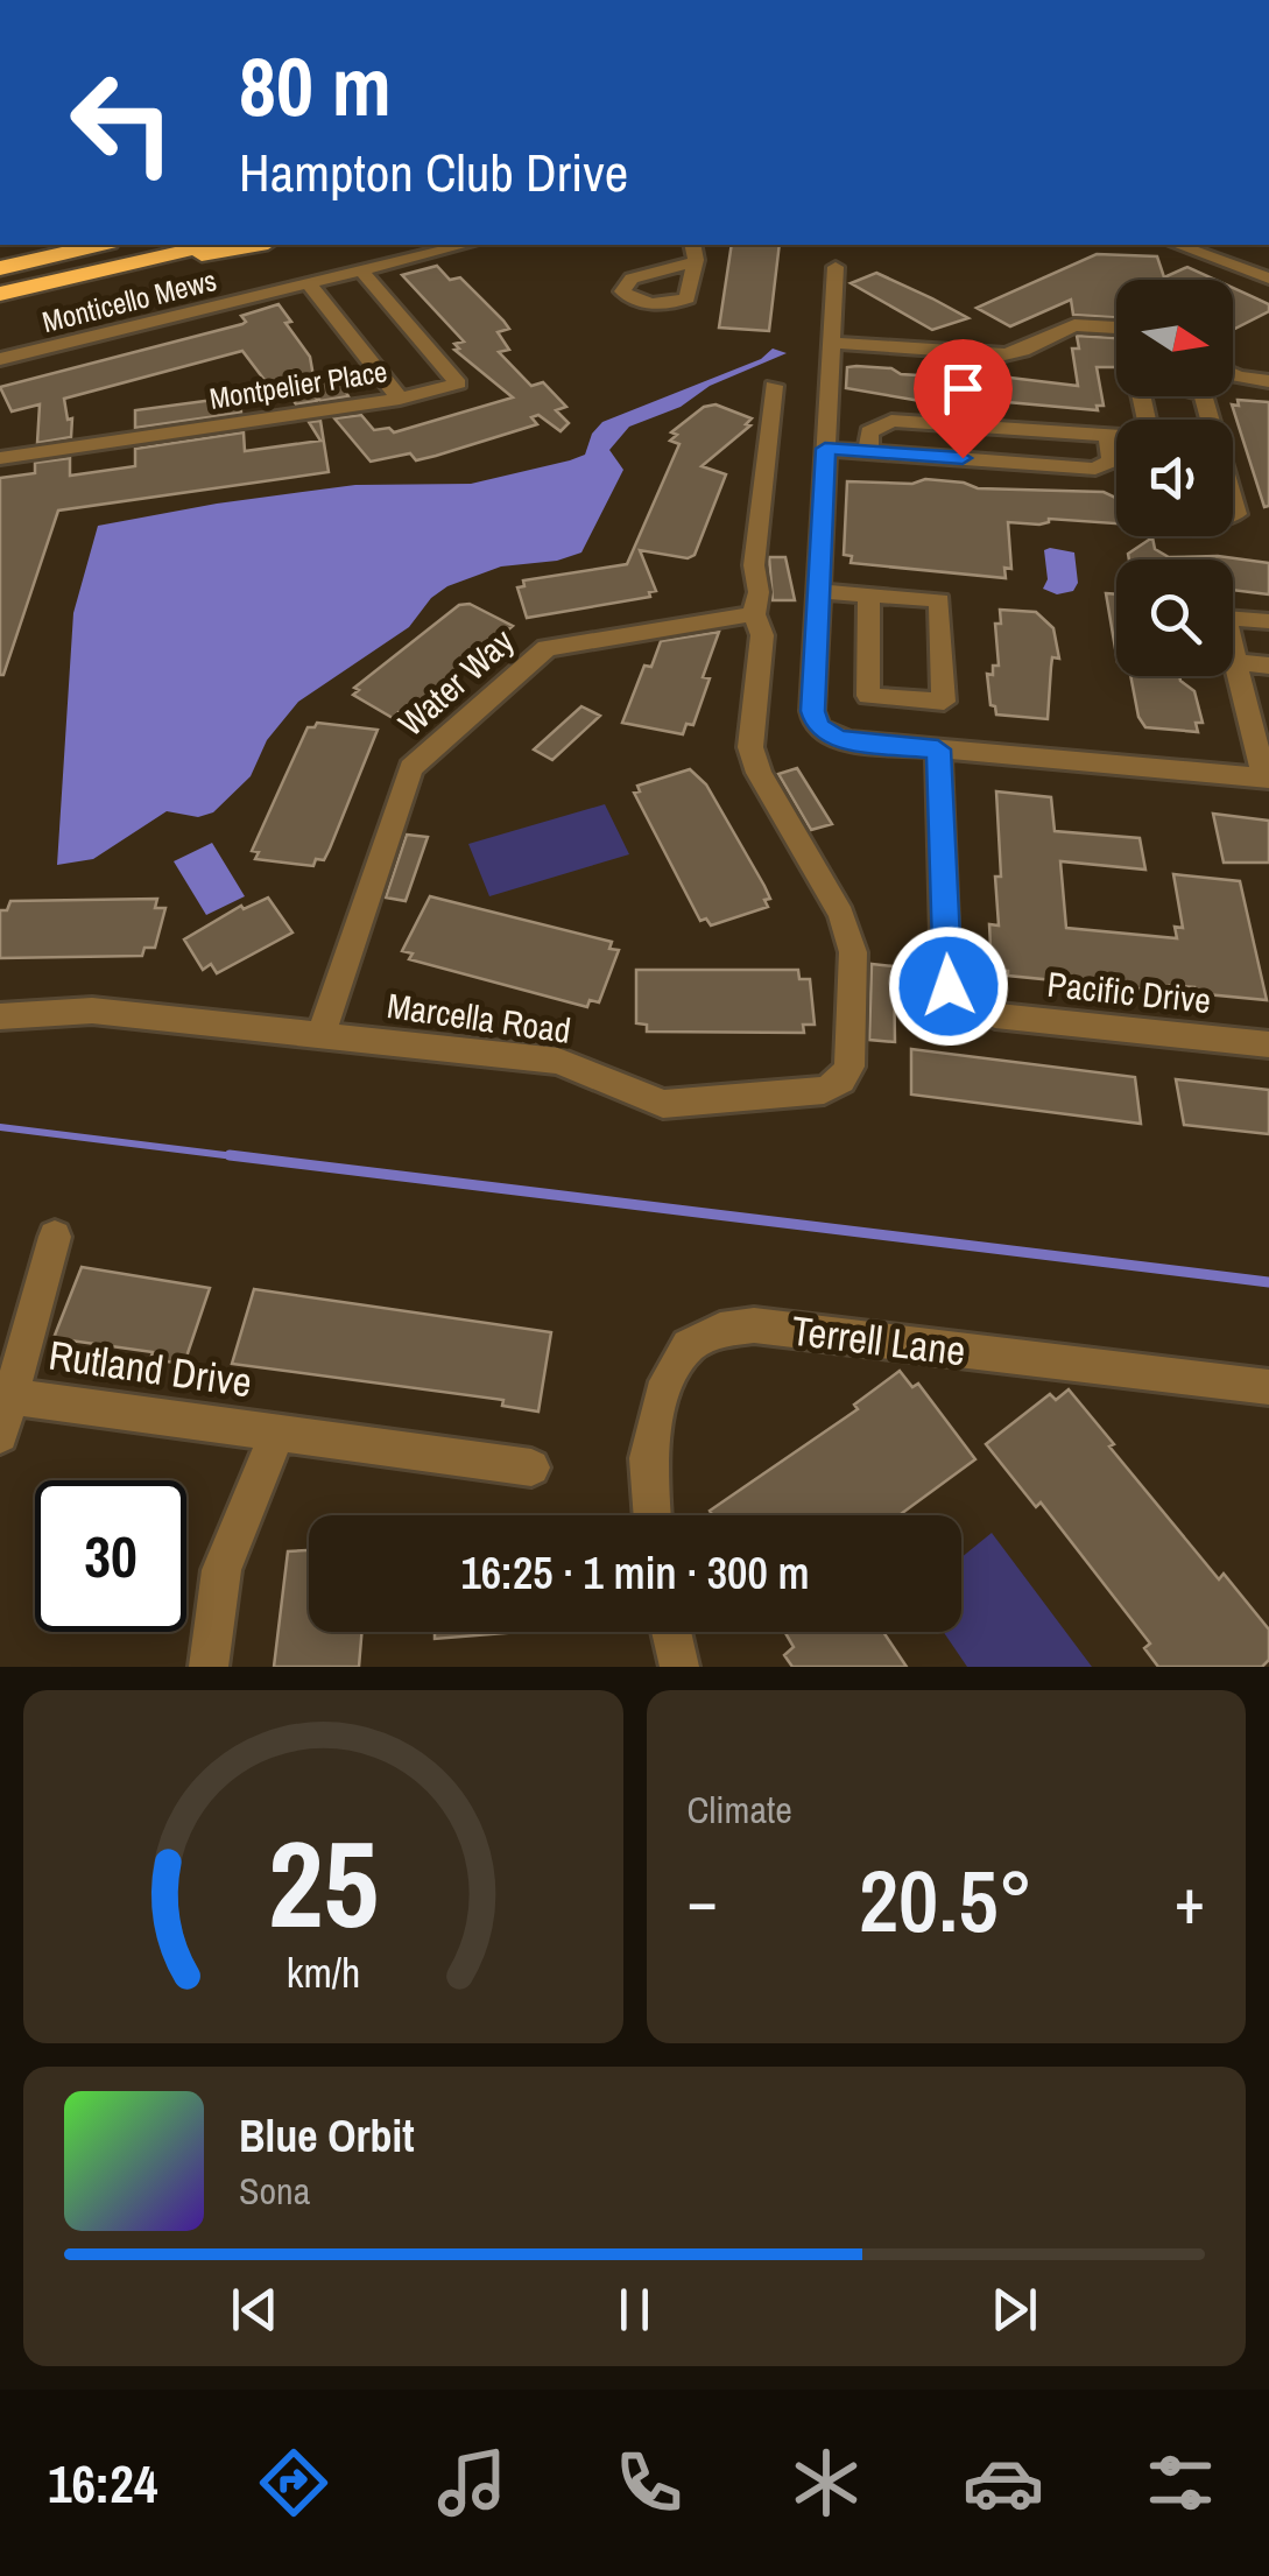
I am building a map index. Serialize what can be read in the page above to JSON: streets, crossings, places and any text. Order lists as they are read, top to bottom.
{
  "streets": {
    "street": [
      "Monticello Mews",
      "Montpelier Place",
      "Water Way",
      "Pacific Drive",
      "Marcella Road",
      "Terrell Lane",
      "Rutland Drive"
    ]
  },
  "crossings": [
    ["Monticello Mews", "Montpelier Place"],
    ["Water Way", "Marcella Road"]
  ],
  "north": "right",
  "page": {
    "turn": ["80 m", "Hampton Club Drive"],
    "limit": "30",
    "trip": "16:25 · 1 min · 300 m",
    "tile": "Climate",
    "heat": ["−", "20.5°", "+"],
    "song": ["Blue Orbit", "Sona"],
    "tabs": "16:24",
    "gauge": ["25", "km/h"]
  }
}
